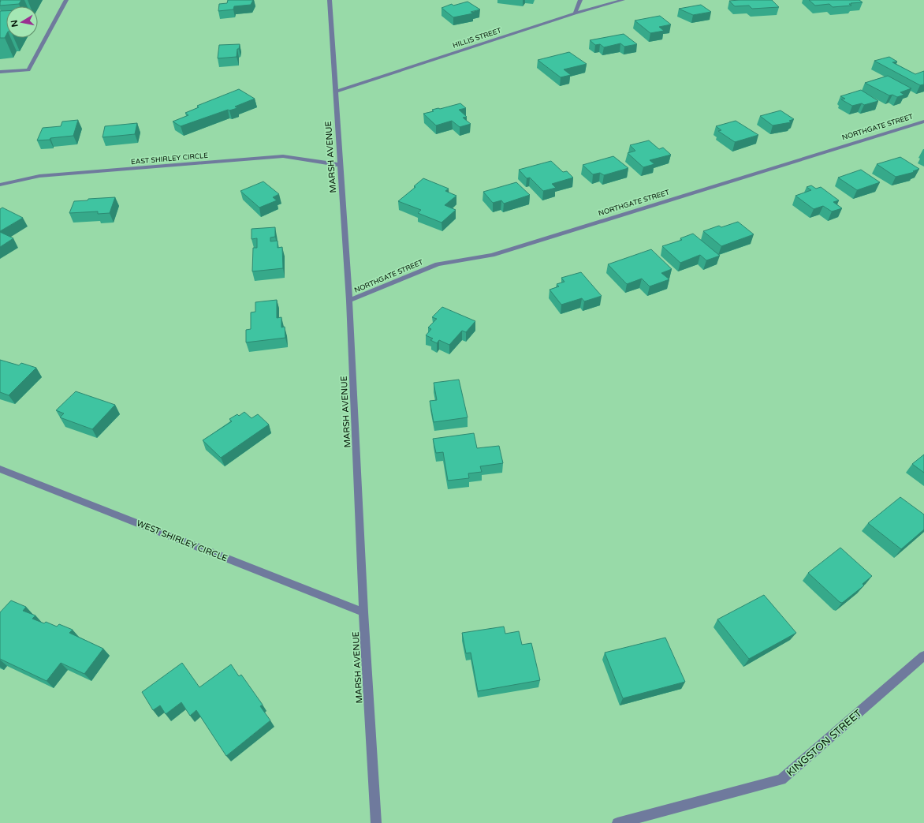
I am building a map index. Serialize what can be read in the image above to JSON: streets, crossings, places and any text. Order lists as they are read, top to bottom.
{
  "streets": {
    "street": [
      "HILLIS STREET",
      "NORTHGATE STREET",
      "MARSH AVENUE",
      "EAST SHIRLEY CIRCLE",
      "WEST SHIRLEY CIRCLE",
      "KINGSTON STREET"
    ]
  },
  "crossings": [
    ["HILLIS STREET", "MARSH AVENUE"],
    ["NORTHGATE STREET", "MARSH AVENUE"],
    ["MARSH AVENUE", "EAST SHIRLEY CIRCLE"],
    ["MARSH AVENUE", "WEST SHIRLEY CIRCLE"]
  ],
  "north": "left"
}
